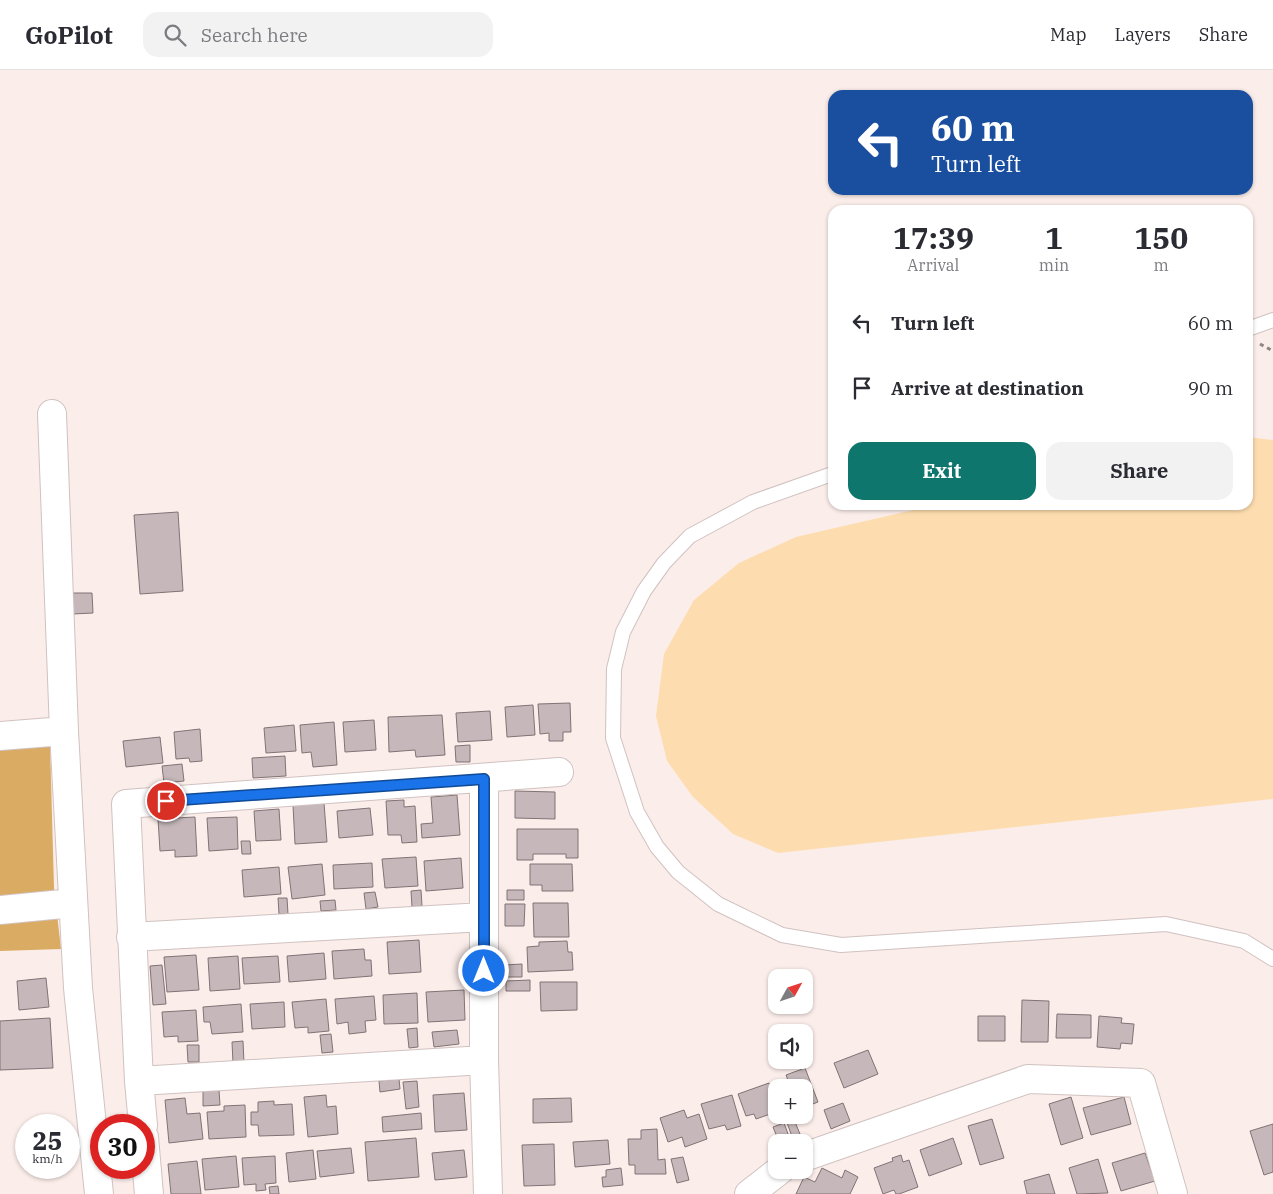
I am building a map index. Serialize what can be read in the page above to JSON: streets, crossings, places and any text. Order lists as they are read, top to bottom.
{
  "north": "top right",
  "page": {
    "header": "GoPilot",
    "search": "Search here",
    "nav": ["Map", "Layers", "Share"],
    "turn": ["60 m", "Turn left"],
    "eta": [
      "17:39",
      "Arrival",
      "1",
      "min",
      "150",
      "m"
    ],
    "list": [
      {
        "name": "Turn left",
        "value": "60 m"
      },
      {
        "name": "Arrive at destination",
        "value": "90 m"
      }
    ],
    "buttons": ["Exit", "Share"],
    "map_buttons": ["+", "−"],
    "speed": "25 km/h",
    "limit": "30"
  }
}
